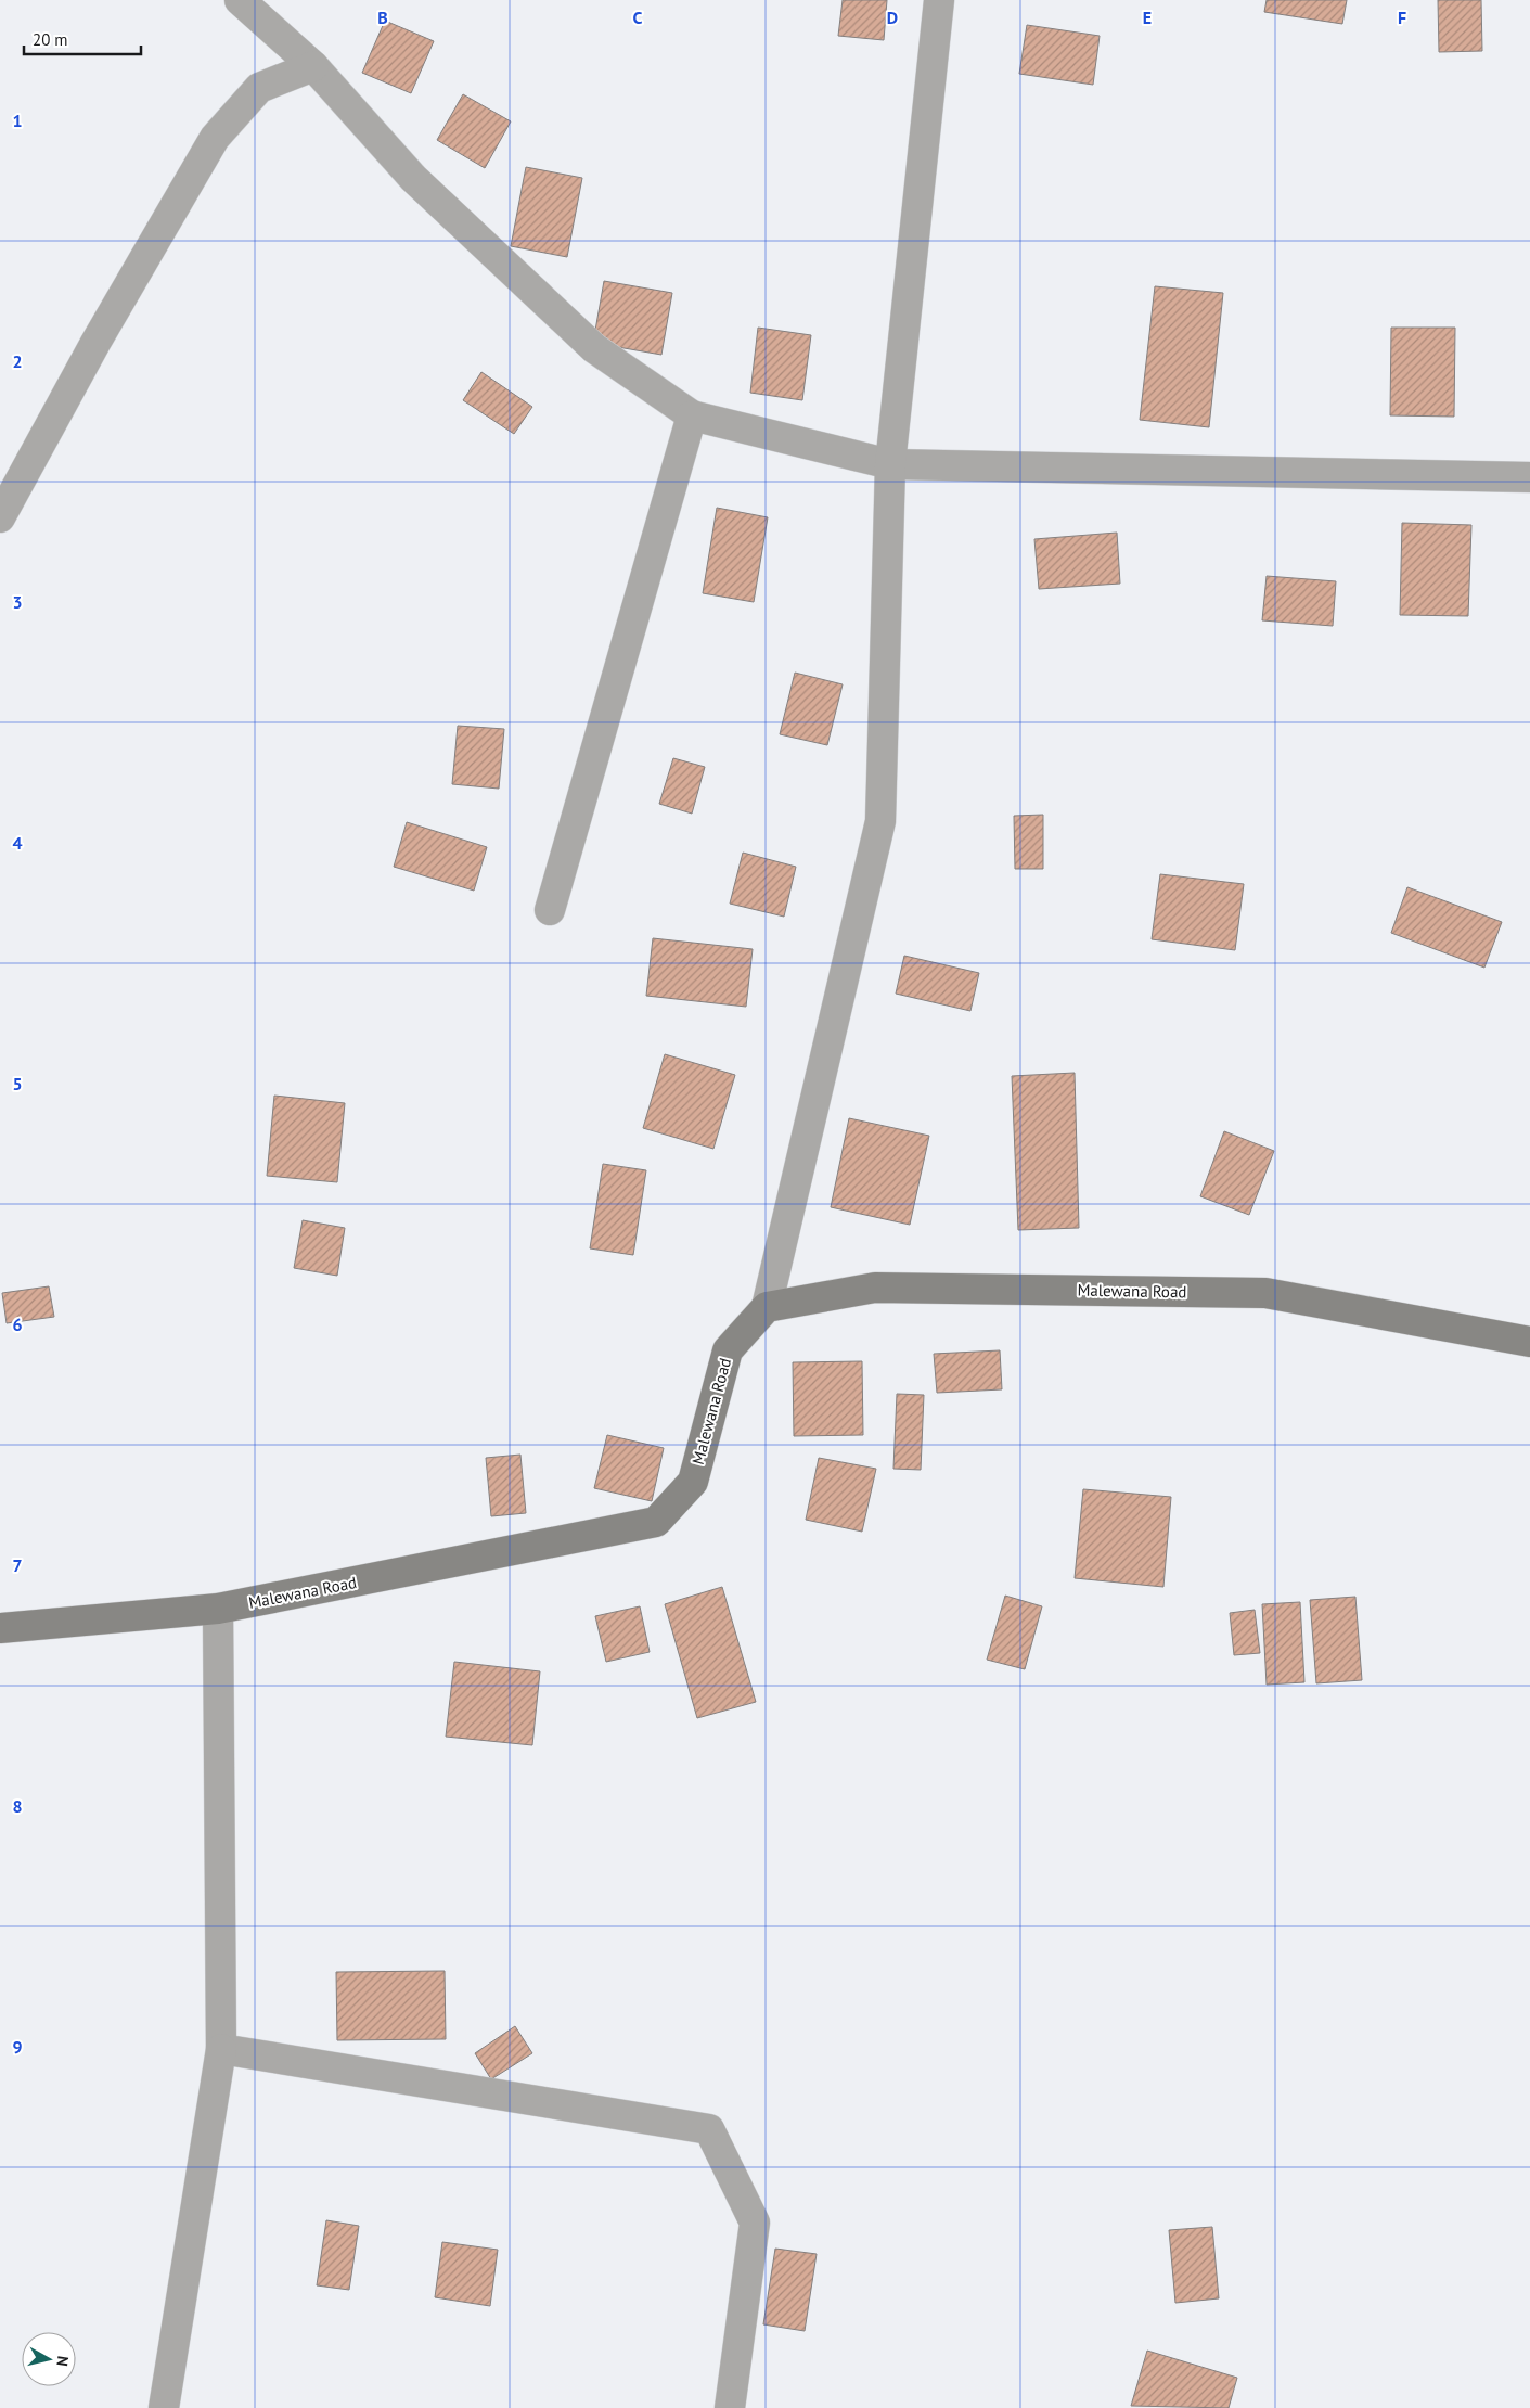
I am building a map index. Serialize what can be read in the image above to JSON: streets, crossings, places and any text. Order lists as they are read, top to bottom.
{
  "streets": {
    "street": ["Malewana Road"]
  },
  "scale_bar": "20 m",
  "north": "right",
  "grid": {
    "columns": [
      "B",
      "C",
      "D",
      "E",
      "F"
    ],
    "rows": [
      "1",
      "2",
      "3",
      "4",
      "5",
      "6",
      "7",
      "8",
      "9"
    ]
  }
}
